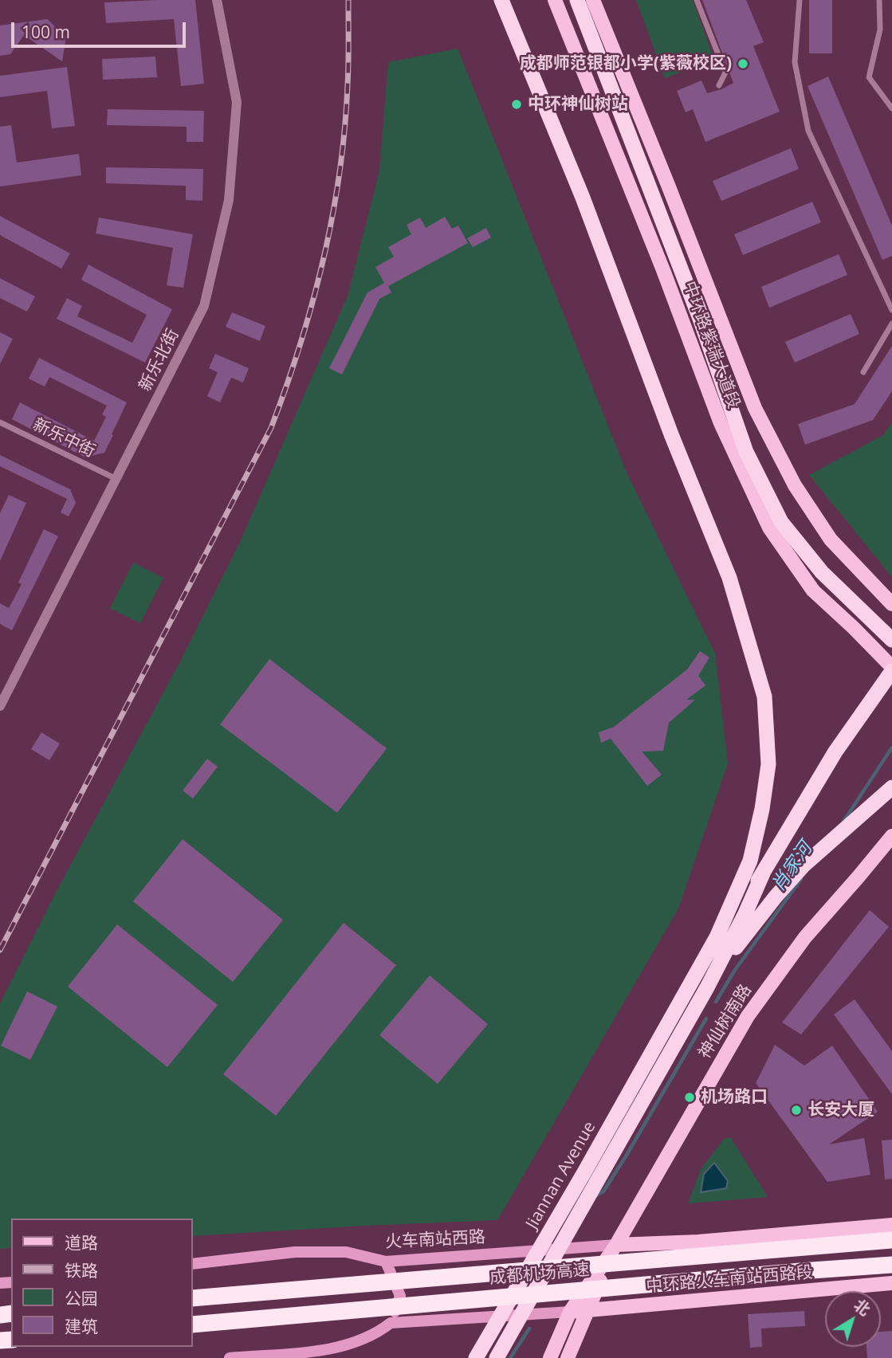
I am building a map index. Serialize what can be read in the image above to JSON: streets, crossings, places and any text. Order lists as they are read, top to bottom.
{
  "streets": {
    "highway": ["Jiannan Avenue", "成都机场高速"],
    "main road": [
      "中环路紫瑞大道段",
      "神仙树南路",
      "火车南站西路",
      "中环路火车南站西路段"
    ],
    "street": ["新乐北街", "新乐中街"]
  },
  "crossings": [
    ["新乐北街", "新乐中街"],
    ["神仙树南路", "火车南站西路"]
  ],
  "water": ["肖家河"],
  "places": [
    "成都师范银都小学(紫薇校区)",
    "中环神仙树站",
    "机场路口",
    "长安大厦"
  ],
  "legend": [
    "道路",
    "铁路",
    "公园",
    "建筑"
  ],
  "scale_bar": "100 m",
  "north": "top right"
}
